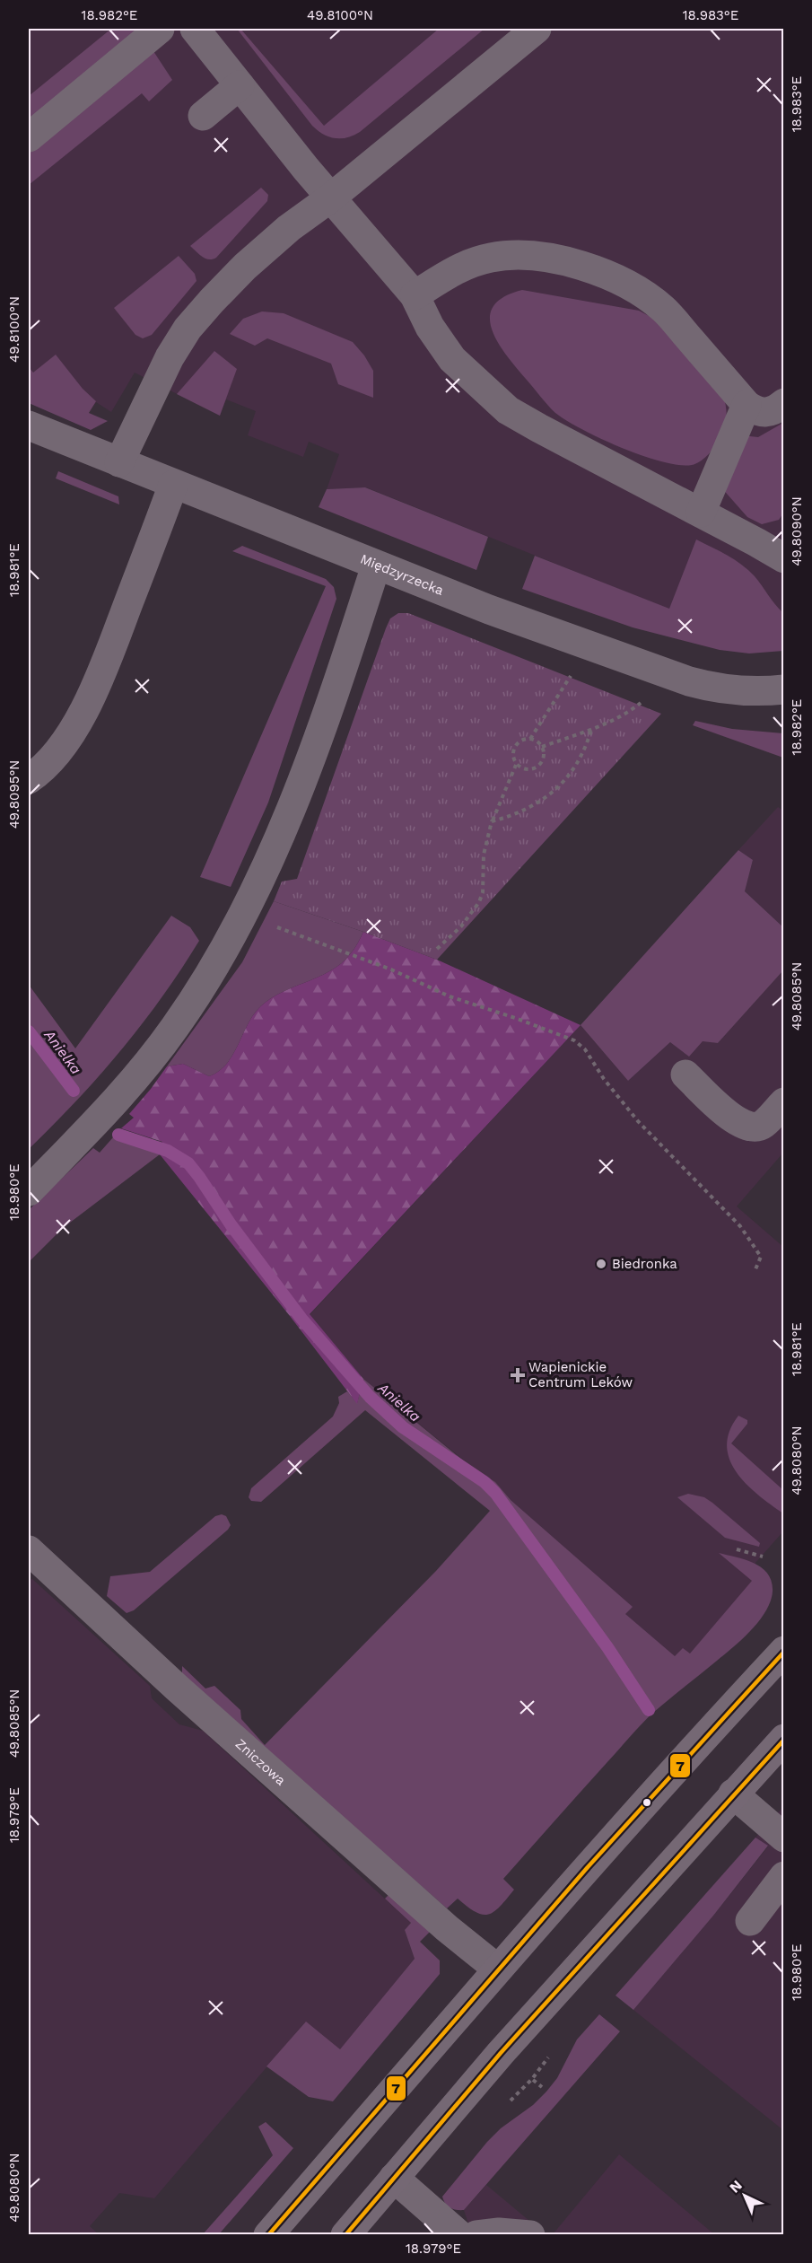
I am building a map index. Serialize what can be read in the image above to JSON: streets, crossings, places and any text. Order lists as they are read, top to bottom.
{
  "streets": {
    "street": ["Międzyrzecka", "Zniczowa"]
  },
  "water": ["Anielka"],
  "places": {
    "other": ["Biedronka"],
    "health": ["Wapienickie Centrum Leków"]
  },
  "lines": ["transit line 7"],
  "north": "top left",
  "coordinates": [
    "18.982°E",
    "49.8100°N",
    "18.983°E",
    "49.8090°N",
    "18.981°E",
    "49.8095°N",
    "49.8085°N",
    "18.980°E",
    "49.8080°N",
    "18.979°E"
  ]
}
